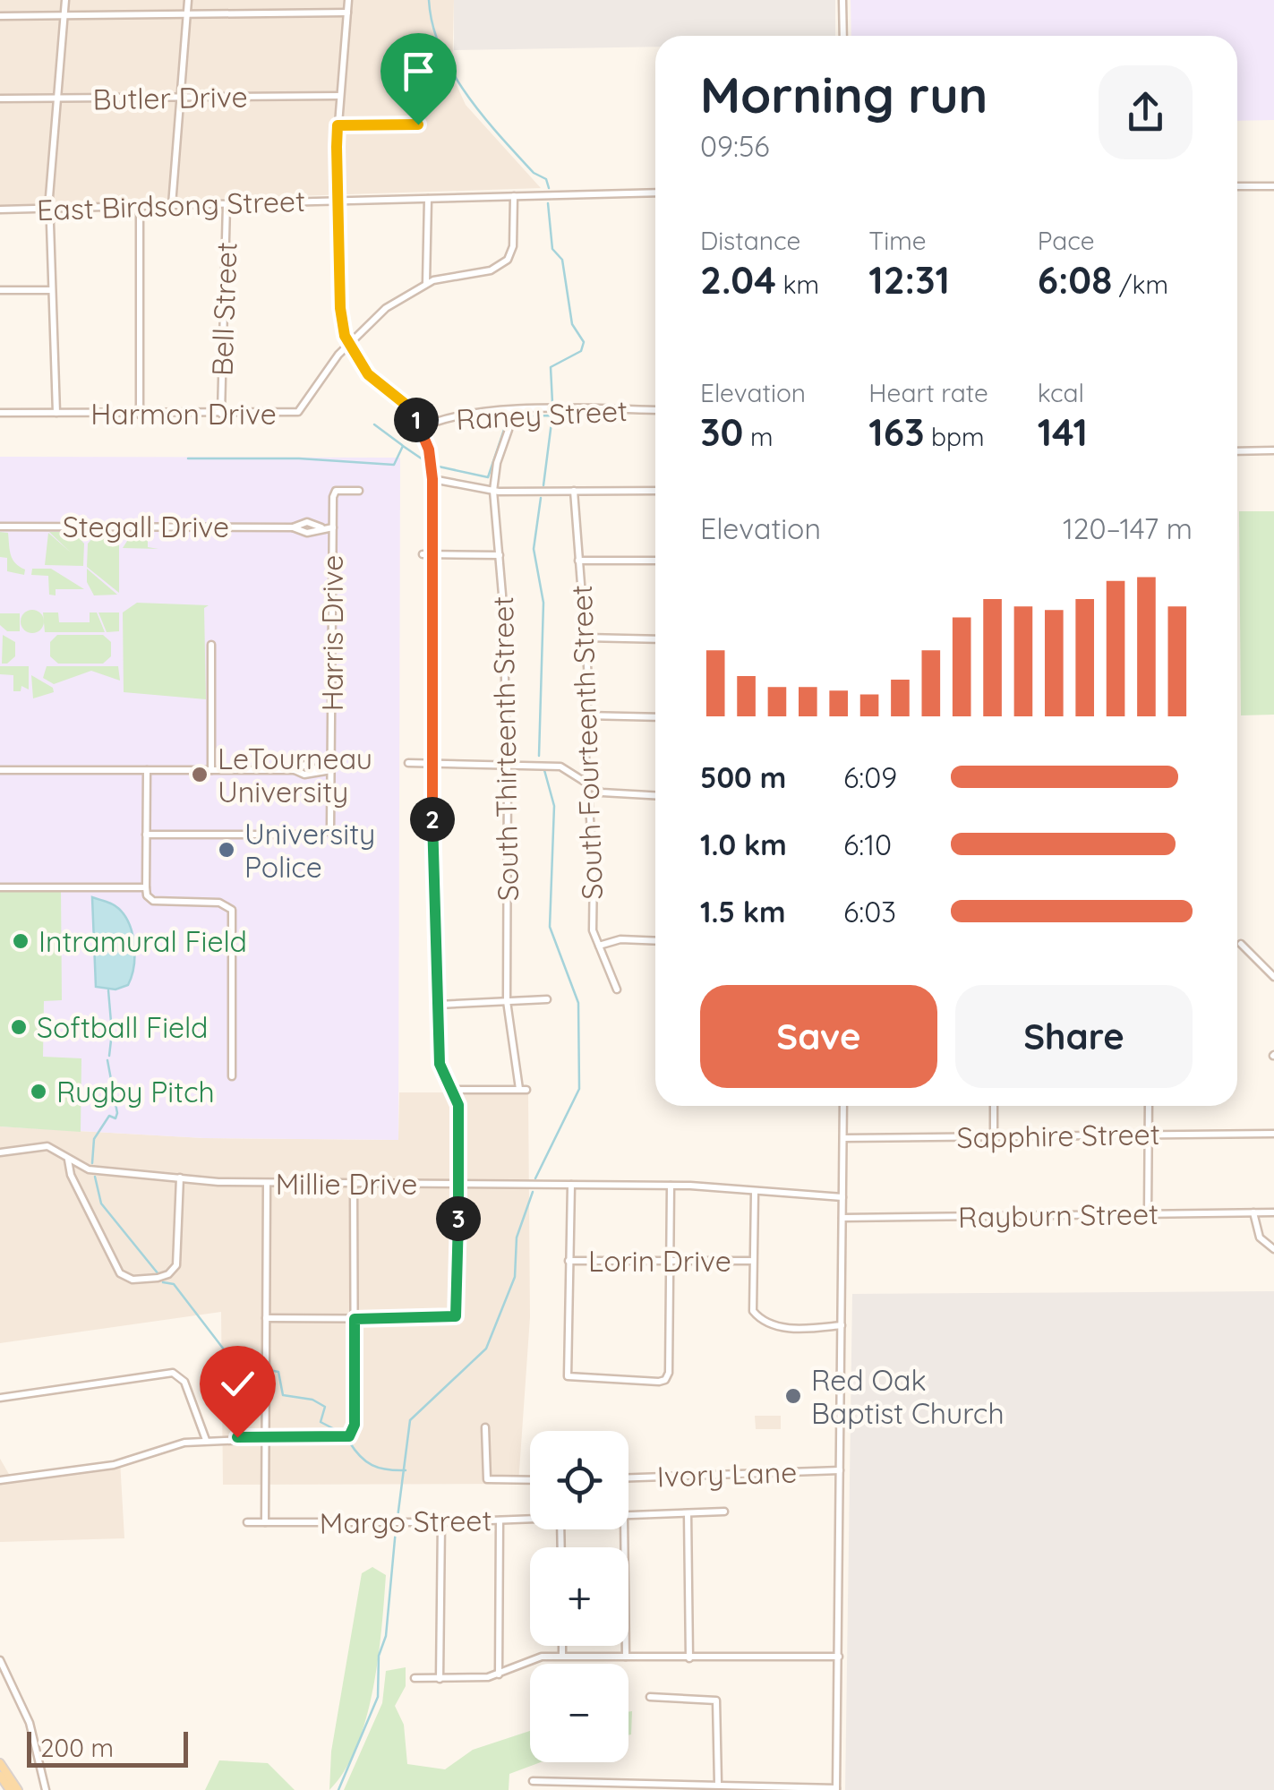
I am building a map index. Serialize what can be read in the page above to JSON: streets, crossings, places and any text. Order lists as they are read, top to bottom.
{
  "streets": {
    "street": [
      "Butler Drive",
      "East Birdsong Street",
      "Bell Street",
      "Harmon Drive",
      "Raney Street",
      "Stegall Drive",
      "Harris Drive",
      "South Fourteenth Street",
      "South Thirteenth Street",
      "Sapphire Street",
      "Millie Drive",
      "Rayburn Street",
      "Lorin Drive",
      "Ivory Lane",
      "Margo Street"
    ]
  },
  "crossings": [
    ["East Birdsong Street", "Bell Street"],
    ["East Birdsong Street", "Harmon Drive"],
    ["Bell Street", "Harmon Drive"],
    ["Raney Street", "South Thirteenth Street"],
    ["Stegall Drive", "Harris Drive"]
  ],
  "places": [
    "LeTourneau University",
    "University Police",
    "Intramural Field",
    "Softball Field",
    "Rugby Pitch",
    "Red Oak Baptist Church"
  ],
  "scale_bar": "200 m",
  "page": {
    "heading": ["Morning run", "09:56"],
    "stats": [
      ["Distance", "2.04 km"],
      ["Time", "12:31"],
      ["Pace", "6:08 /km"],
      ["Elevation", "30 m"],
      ["Heart rate", "163 bpm"],
      ["kcal", "141"]
    ],
    "pins": ["1", "2", "3"],
    "chart": ["Elevation", "120–147 m"],
    "list": [
      {
        "name": "500 m",
        "note": "6:09"
      },
      {
        "name": "1.0 km",
        "note": "6:10"
      },
      {
        "name": "1.5 km",
        "note": "6:03"
      }
    ],
    "buttons": ["Save", "Share"],
    "map_buttons": ["+", "−"],
    "scale": "200 m"
  }
}
